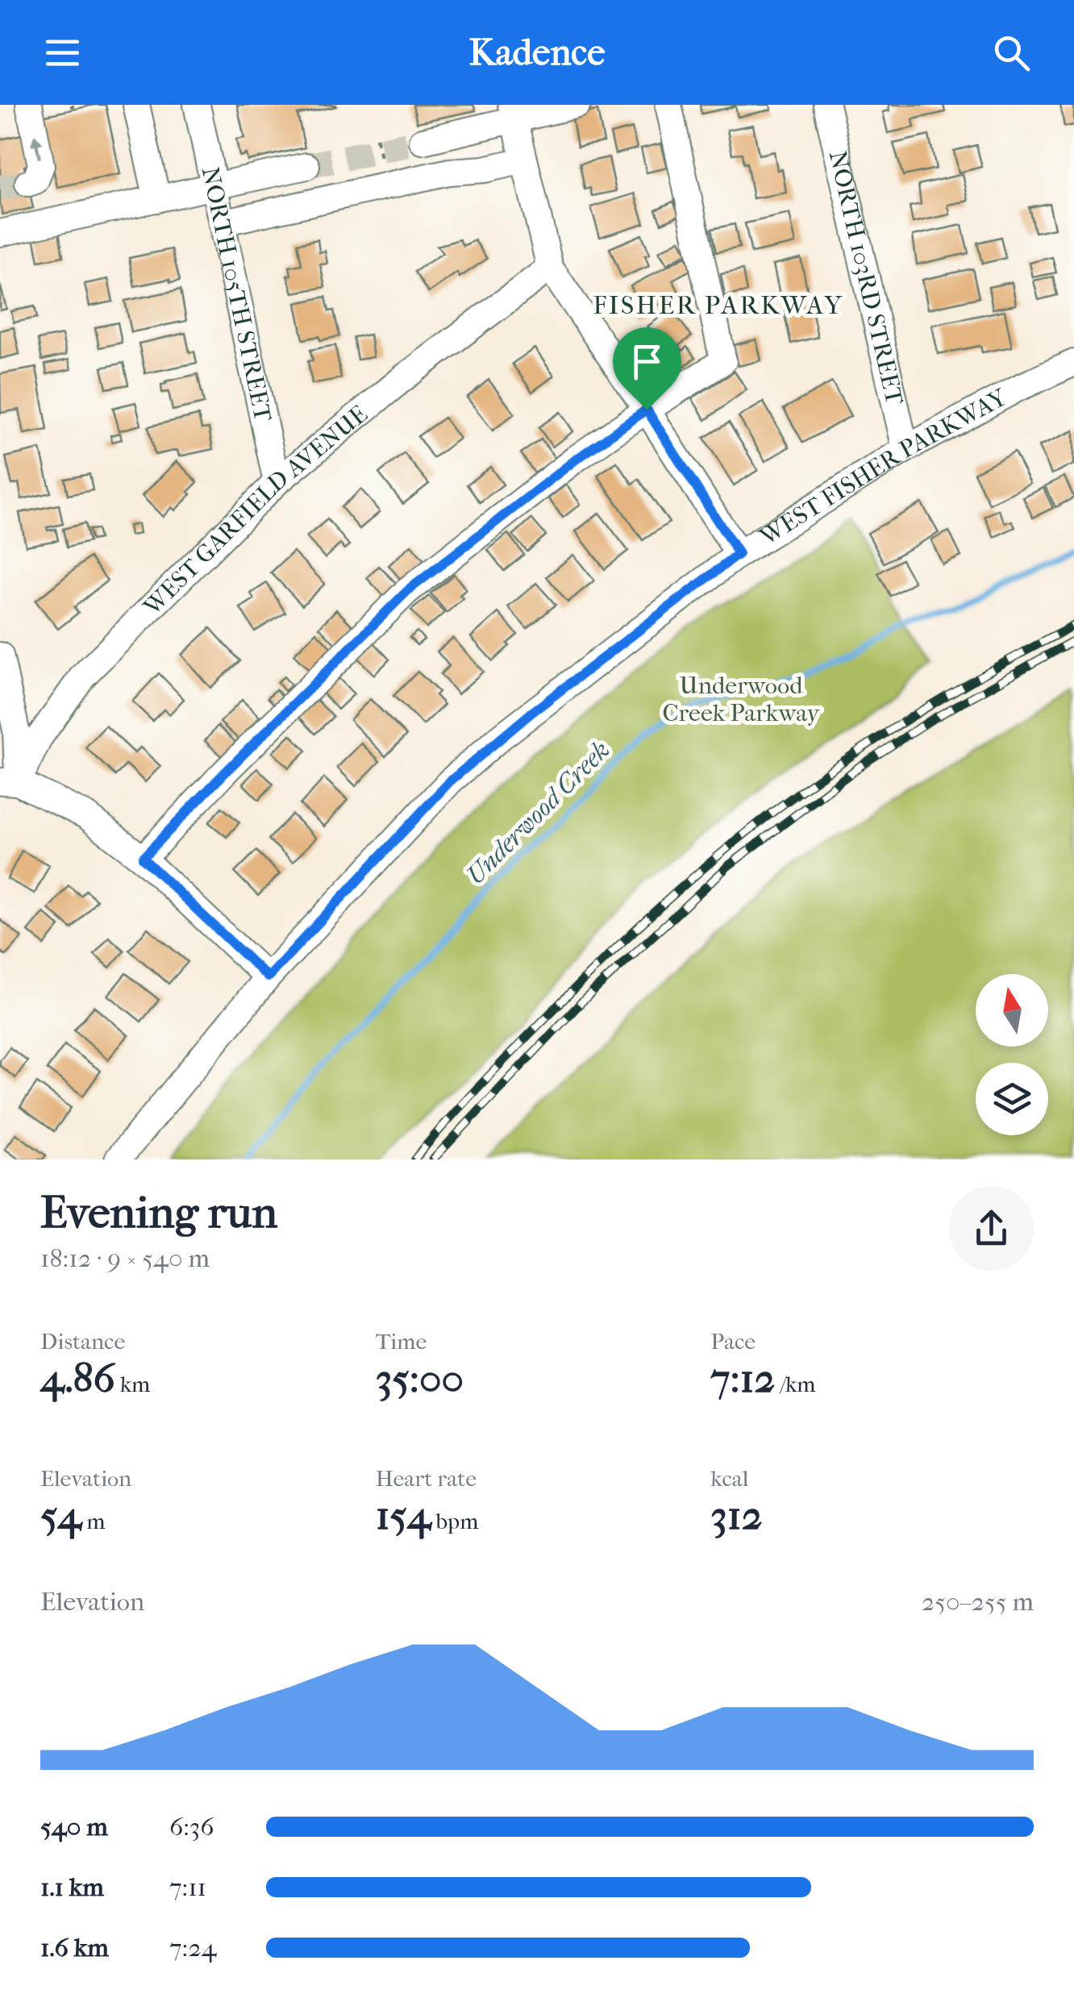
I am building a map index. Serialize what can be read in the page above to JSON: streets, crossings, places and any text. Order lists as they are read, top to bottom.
{
  "streets": {
    "street": [
      "NORTH 103RD STREET",
      "NORTH 105TH STREET",
      "WEST FISHER PARKWAY",
      "WEST GARFIELD AVENUE"
    ]
  },
  "crossings": [
    ["NORTH 103RD STREET", "WEST FISHER PARKWAY"],
    ["NORTH 105TH STREET", "WEST GARFIELD AVENUE"]
  ],
  "districts": ["FISHER PARKWAY"],
  "water": ["Underwood Creek"],
  "parks": ["Underwood Creek Parkway"],
  "north": "top",
  "page": {
    "header": "Kadence",
    "heading": ["Evening run", "18:12 · 9 × 540 m"],
    "stats": [
      ["Distance", "4.86 km"],
      ["Time", "35:00"],
      ["Pace", "7:12 /km"],
      ["Elevation", "54 m"],
      ["Heart rate", "154 bpm"],
      ["kcal", "312"]
    ],
    "chart": ["Elevation", "250–255 m"],
    "list": [
      {
        "name": "540 m",
        "note": "6:36"
      },
      {
        "name": "1.1 km",
        "note": "7:11"
      },
      {
        "name": "1.6 km",
        "note": "7:24"
      }
    ]
  }
}
